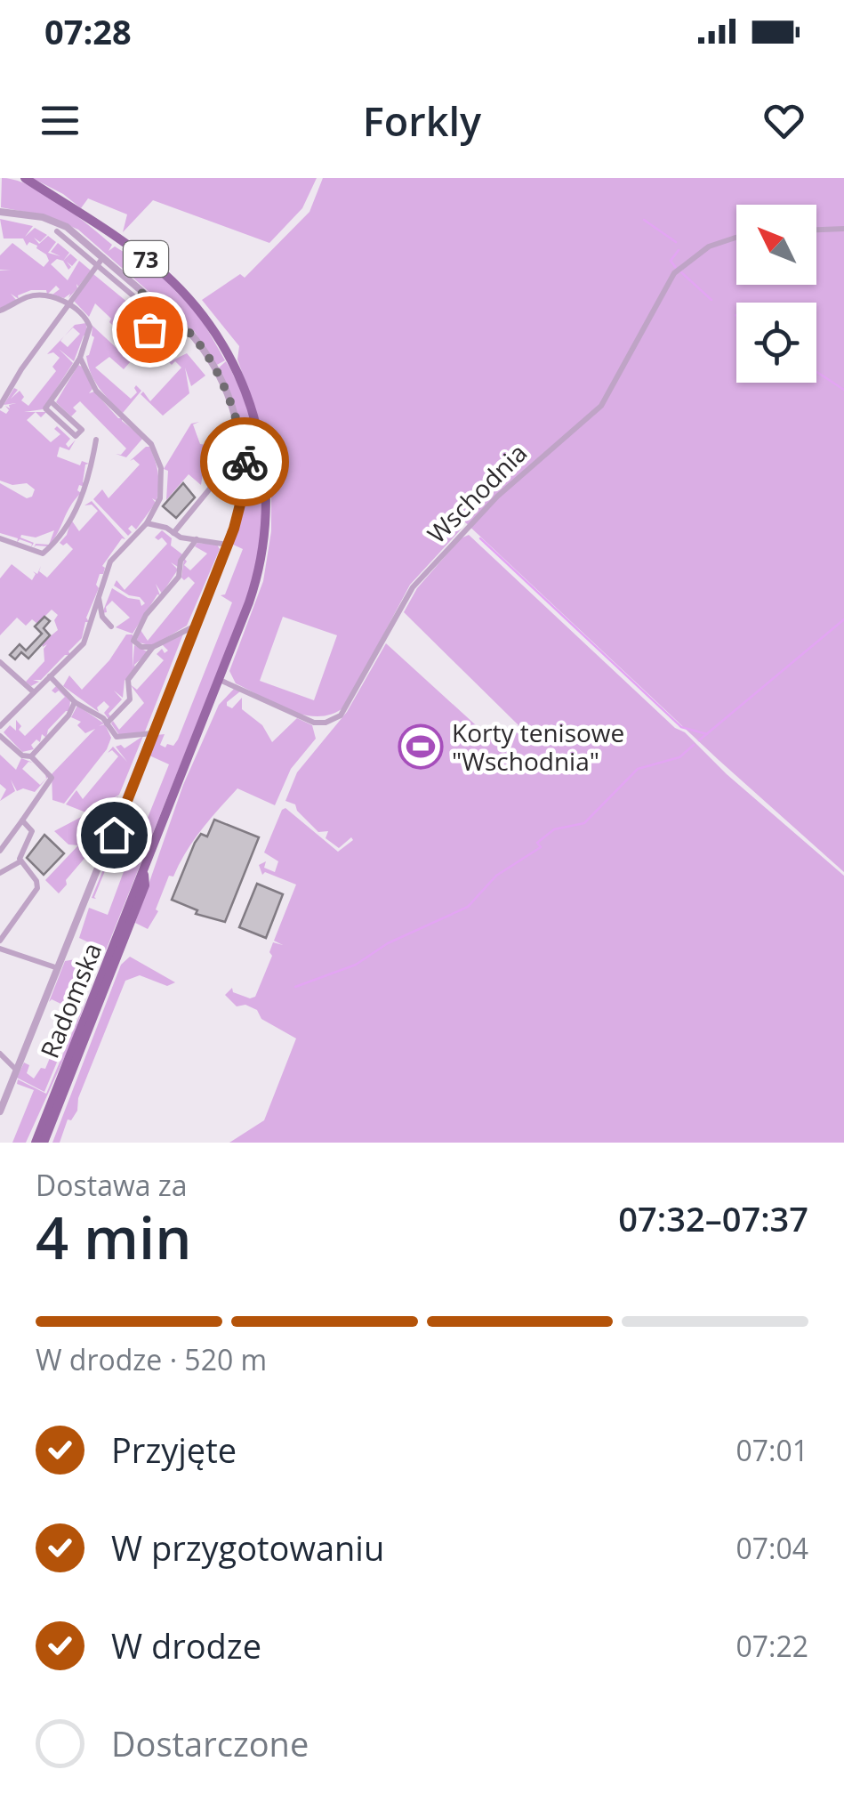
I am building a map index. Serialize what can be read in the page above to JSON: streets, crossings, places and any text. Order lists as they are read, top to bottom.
{
  "streets": {
    "main road": ["73", "Radomska"],
    "street": ["Wschodnia"]
  },
  "crossings": [
    ["Wschodnia", "Radomska"]
  ],
  "places": {
    "sports": ["Korty tenisowe \"Wschodnia\""]
  },
  "north": "top left",
  "page": {
    "status": "07:28",
    "header": "Forkly",
    "heading": ["4 min", "Dostawa za", "07:32–07:37"],
    "bar": "W drodze · 520 m",
    "list": [
      ["Przyjęte", "07:01"],
      ["W przygotowaniu", "07:04"],
      ["W drodze", "07:22"],
      "Dostarczone"
    ]
  }
}
